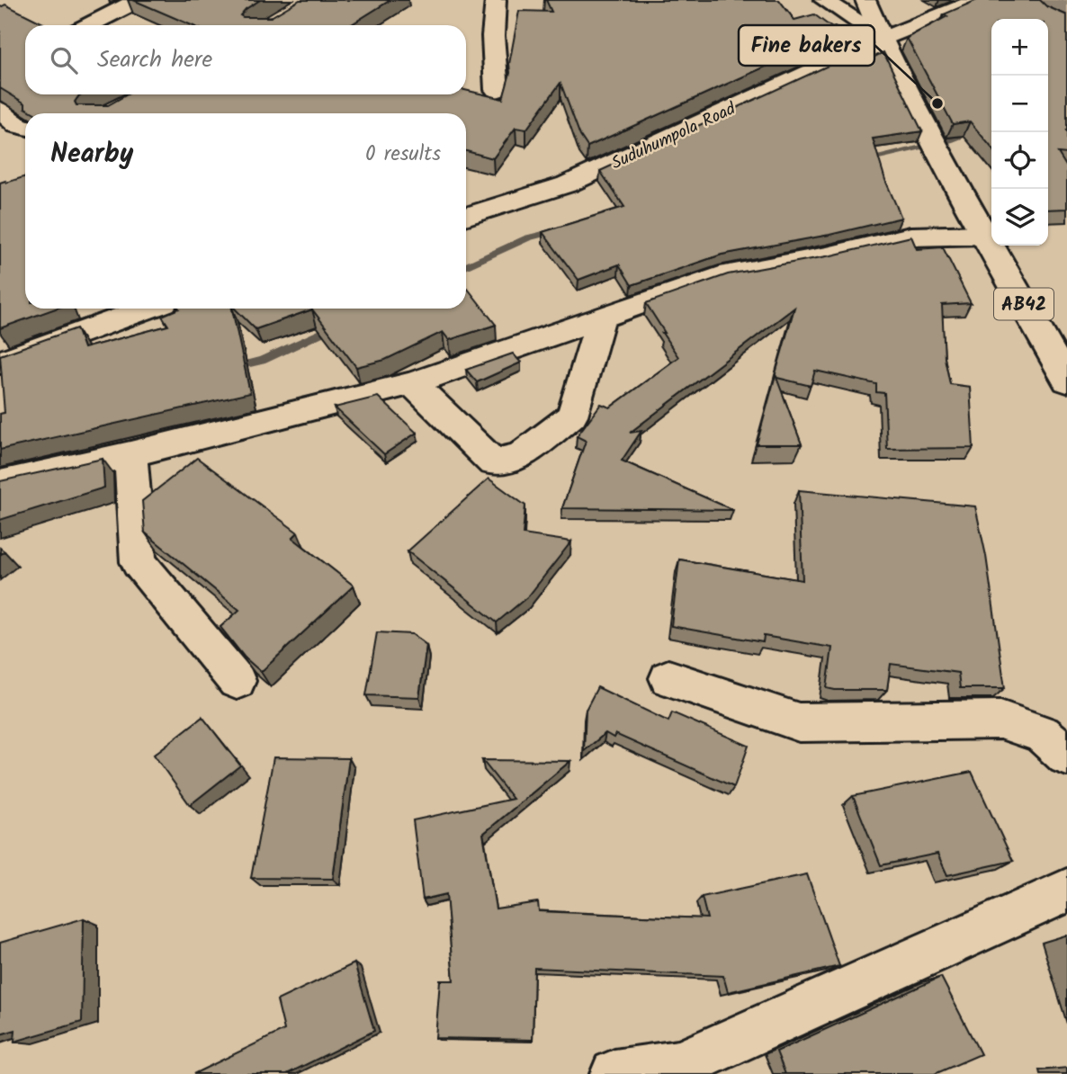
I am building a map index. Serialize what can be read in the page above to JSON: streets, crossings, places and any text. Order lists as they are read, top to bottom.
{
  "streets": {
    "street": ["Suduhumpola Road", "AB42"]
  },
  "crossings": [
    ["Suduhumpola Road", "AB42"]
  ],
  "places": ["Fine bakers"],
  "page": {
    "map_buttons": ["+", "−"],
    "search": "Search here",
    "heading": ["Nearby", "0 results"]
  }
}
